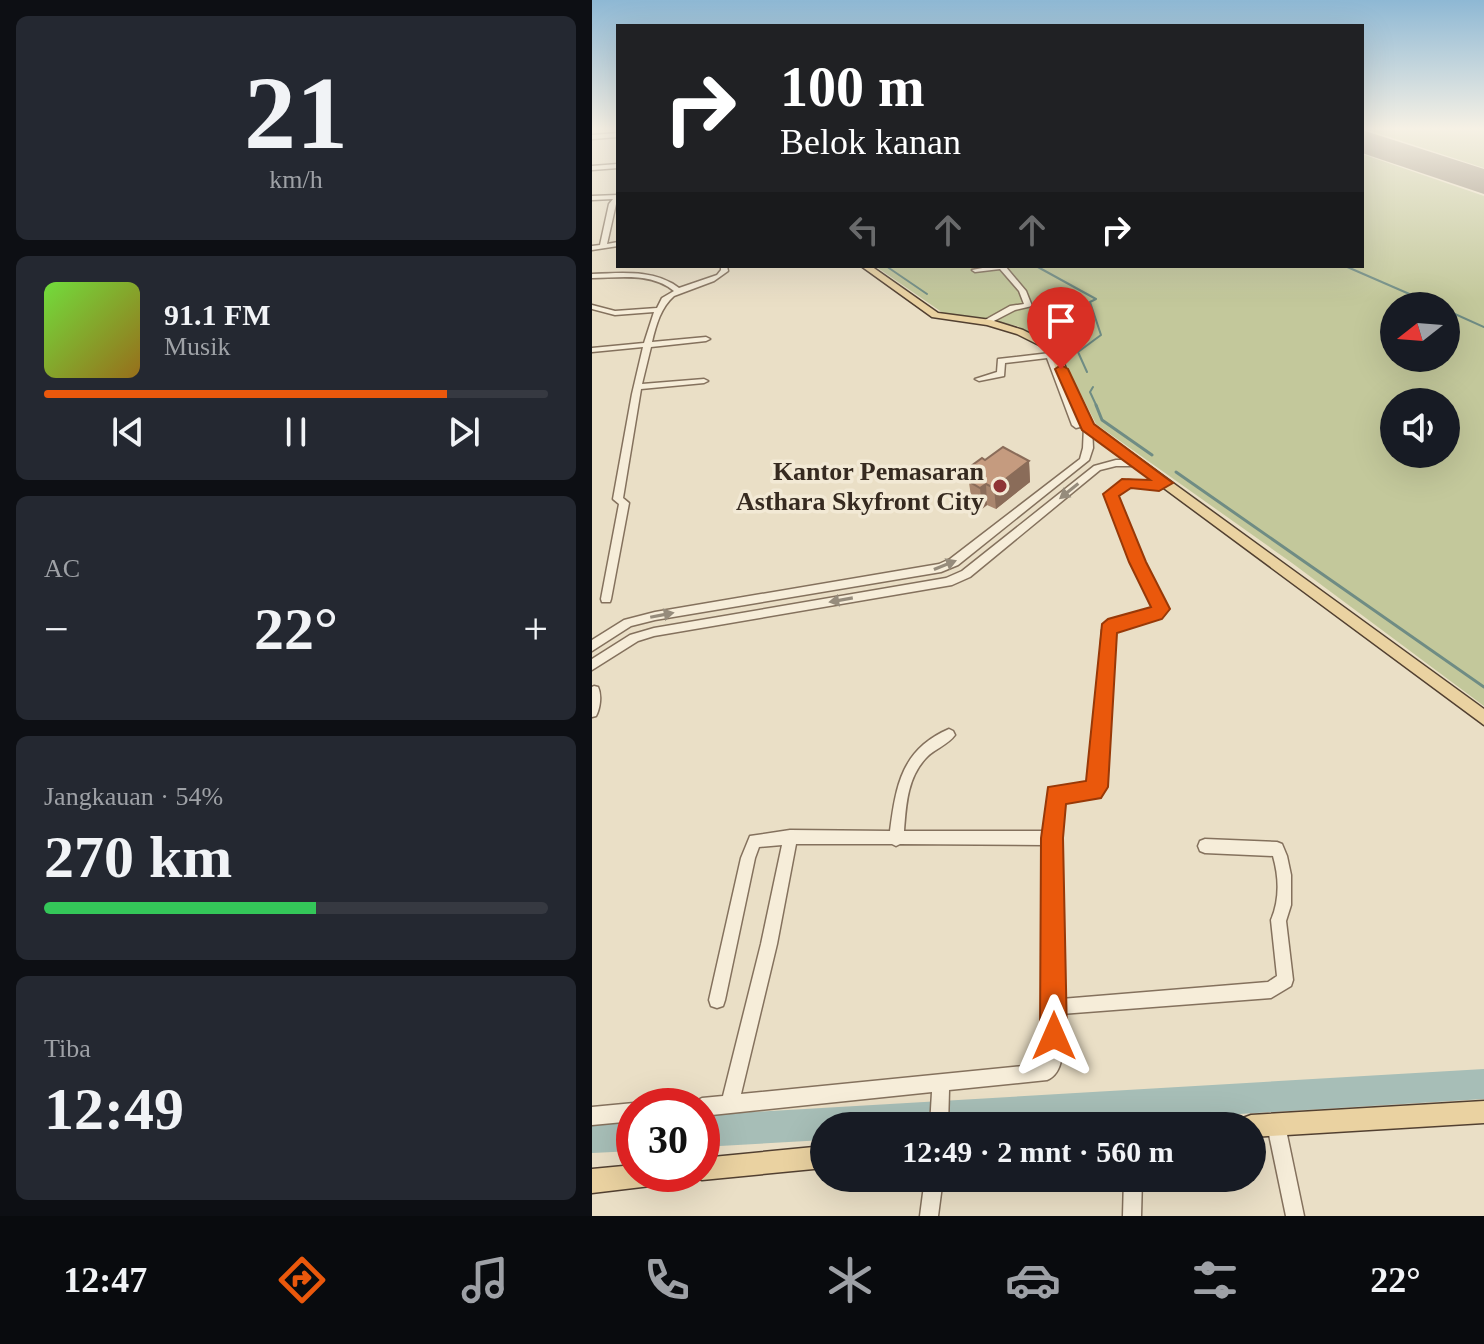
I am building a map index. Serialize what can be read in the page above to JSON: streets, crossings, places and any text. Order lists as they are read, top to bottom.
{
  "places": ["Kantor Pemasaran Asthara Skyfront City"],
  "north": "left",
  "page": {
    "tile": [
      ["21", "km/h"],
      "AC",
      ["Jangkauan · 54%", "270 km"],
      ["Tiba", "12:49"]
    ],
    "turn": ["100 m", "Belok kanan"],
    "song": ["91.1 FM", "Musik"],
    "heat": ["−", "22°", "+"],
    "limit": "30",
    "trip": "12:49 · 2 mnt · 560 m",
    "tabs": ["12:47", "22°"]
  }
}
